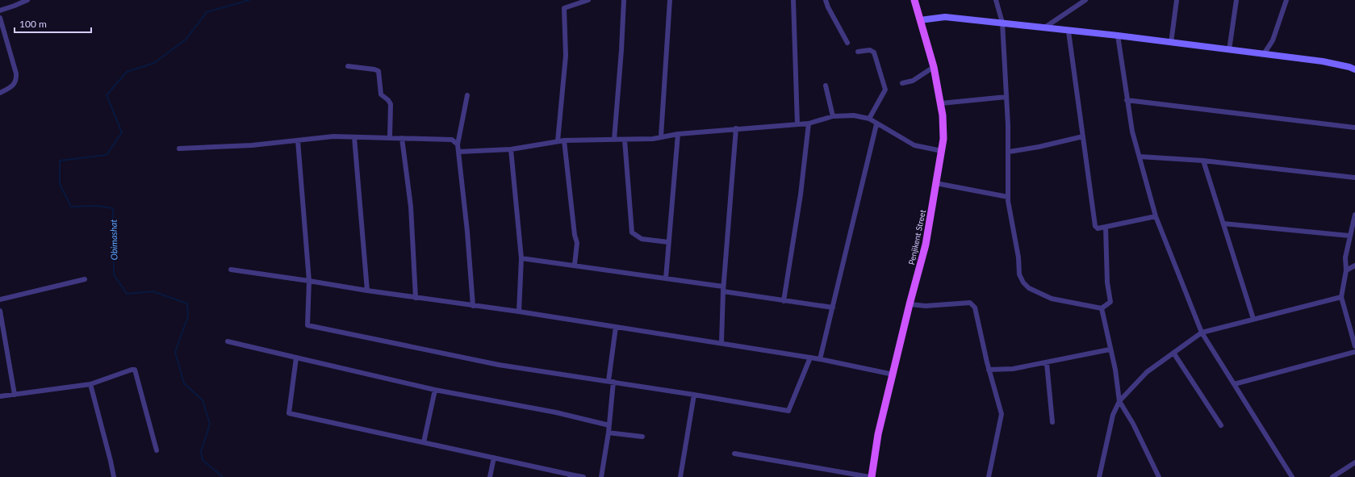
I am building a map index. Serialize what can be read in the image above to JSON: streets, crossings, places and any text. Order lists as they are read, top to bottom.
{
  "streets": {
    "main road": ["Penjikent Street"]
  },
  "water": ["Obimashat"],
  "scale_bar": "100 m"
}
